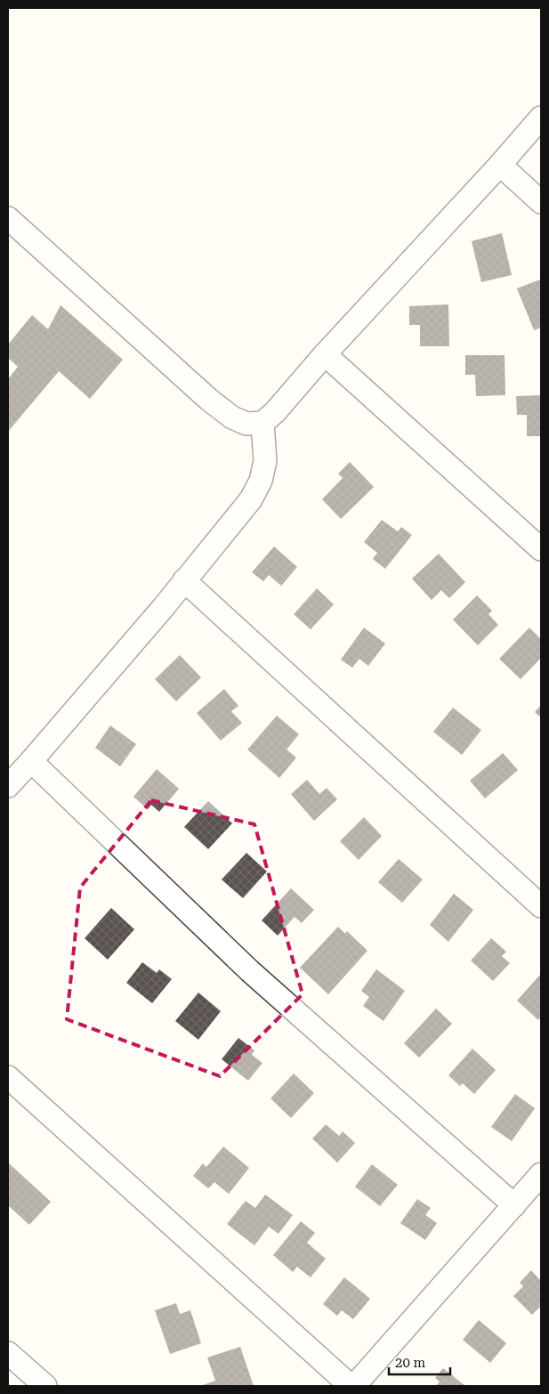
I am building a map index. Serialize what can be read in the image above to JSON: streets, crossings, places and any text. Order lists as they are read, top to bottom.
{
  "scale_bar": "20 m"
}
